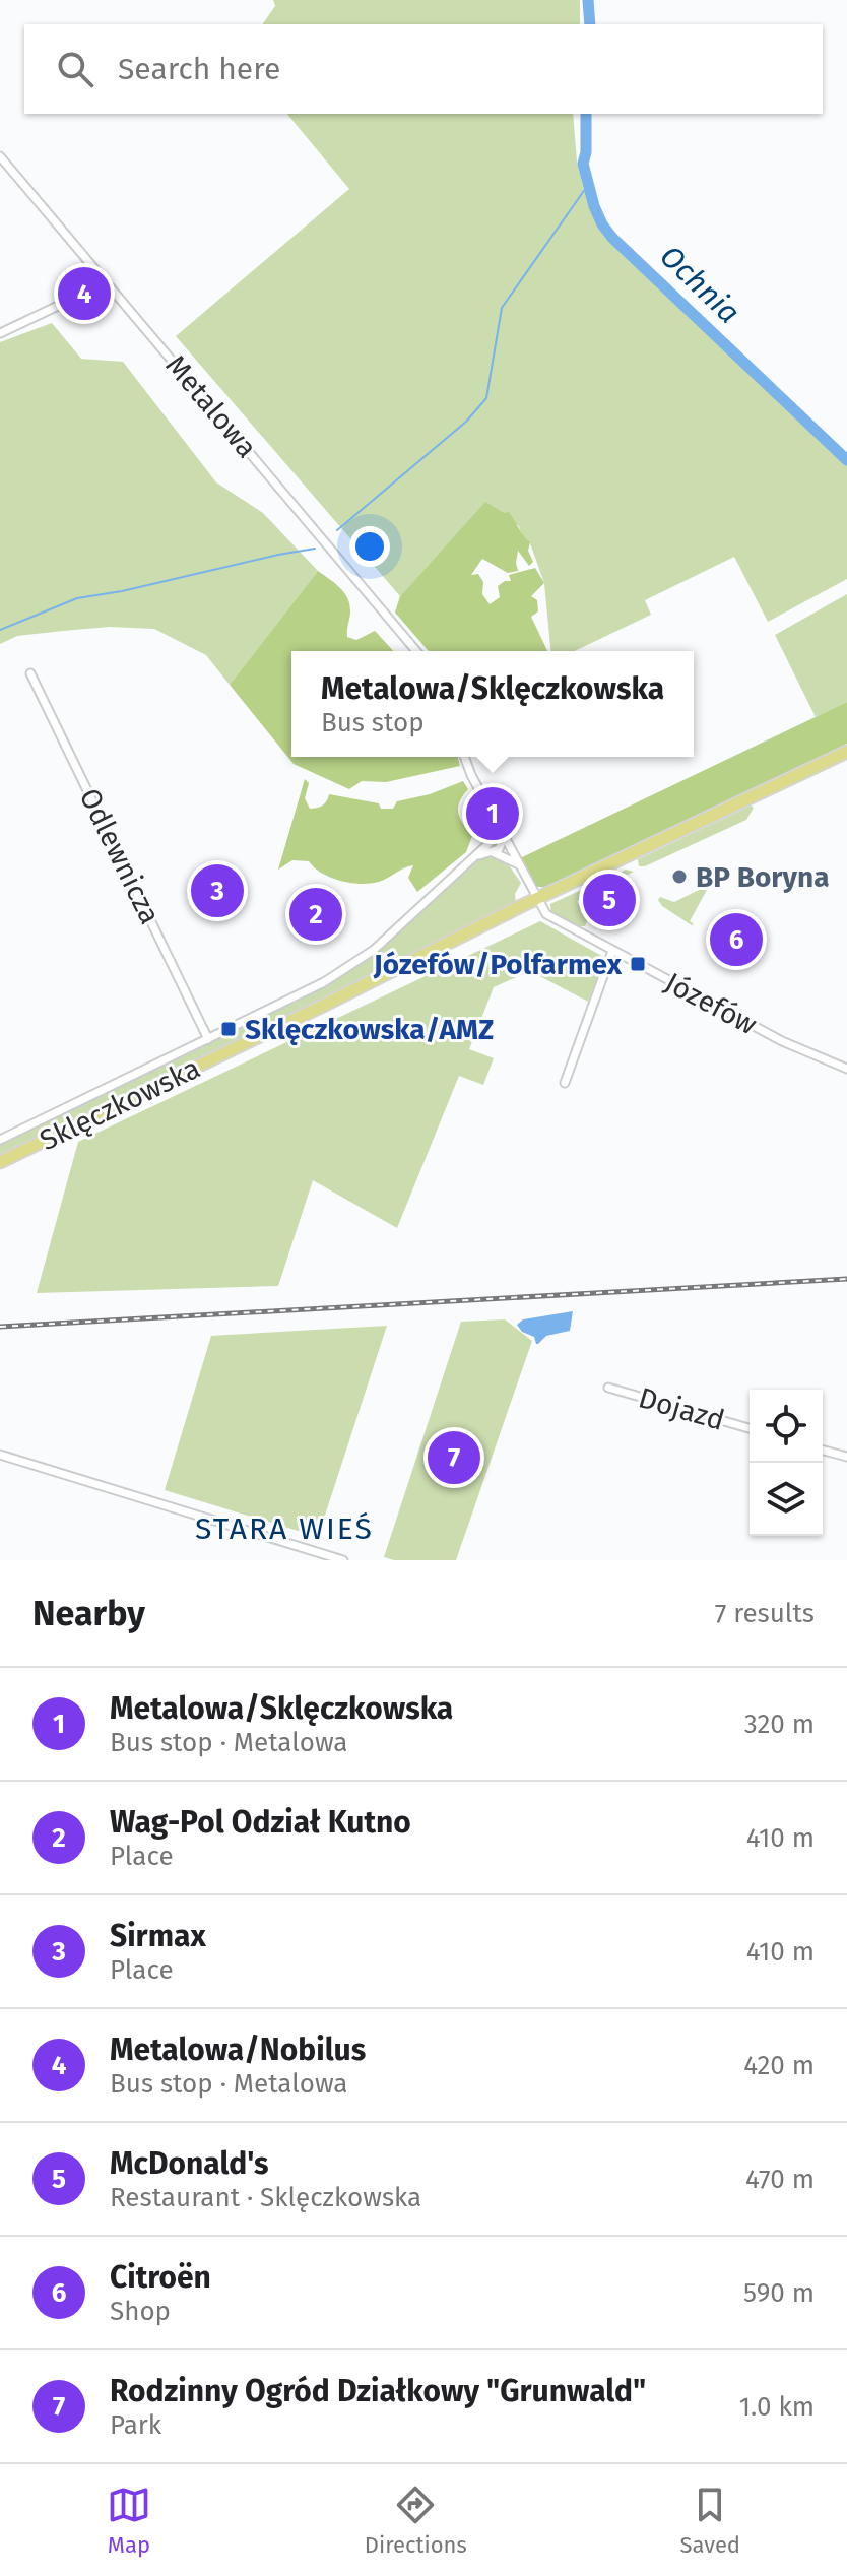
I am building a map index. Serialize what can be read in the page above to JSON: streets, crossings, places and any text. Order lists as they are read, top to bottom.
{
  "streets": {
    "main road": ["Sklęczkowska"],
    "street": [
      "Metalowa",
      "Odlewnicza",
      "Józefów",
      "Dojazd"
    ]
  },
  "crossings": [
    ["Józefów", "Sklęczkowska"]
  ],
  "districts": ["STARA WIEŚ"],
  "water": ["Ochnia"],
  "places": {
    "other": ["BP Boryna"],
    "transit": ["Józefów/Polfarmex", "Sklęczkowska/AMZ"]
  },
  "page": {
    "search": "Search here",
    "pins": [
      "4",
      "1",
      "3",
      "5",
      "2",
      "6",
      "7"
    ],
    "popup": ["Metalowa/Sklęczkowska", "Bus stop"],
    "heading": ["Nearby", "7 results"],
    "list": [
      {
        "mark": "1",
        "name": "Metalowa/Sklęczkowska",
        "note": "Bus stop · Metalowa",
        "value": "320 m"
      },
      {
        "mark": "2",
        "name": "Wag-Pol Odział Kutno",
        "note": "Place",
        "value": "410 m"
      },
      {
        "mark": "3",
        "name": "Sirmax",
        "note": "Place",
        "value": "410 m"
      },
      {
        "mark": "4",
        "name": "Metalowa/Nobilus",
        "note": "Bus stop · Metalowa",
        "value": "420 m"
      },
      {
        "mark": "5",
        "name": "McDonald's",
        "note": "Restaurant · Sklęczkowska",
        "value": "470 m"
      },
      {
        "mark": "6",
        "name": "Citroën",
        "note": "Shop",
        "value": "590 m"
      },
      {
        "mark": "7",
        "name": "Rodzinny Ogród Działkowy \"Grunwald\"",
        "note": "Park",
        "value": "1.0 km"
      }
    ],
    "nav": ["Map", "Directions", "Saved"]
  }
}
